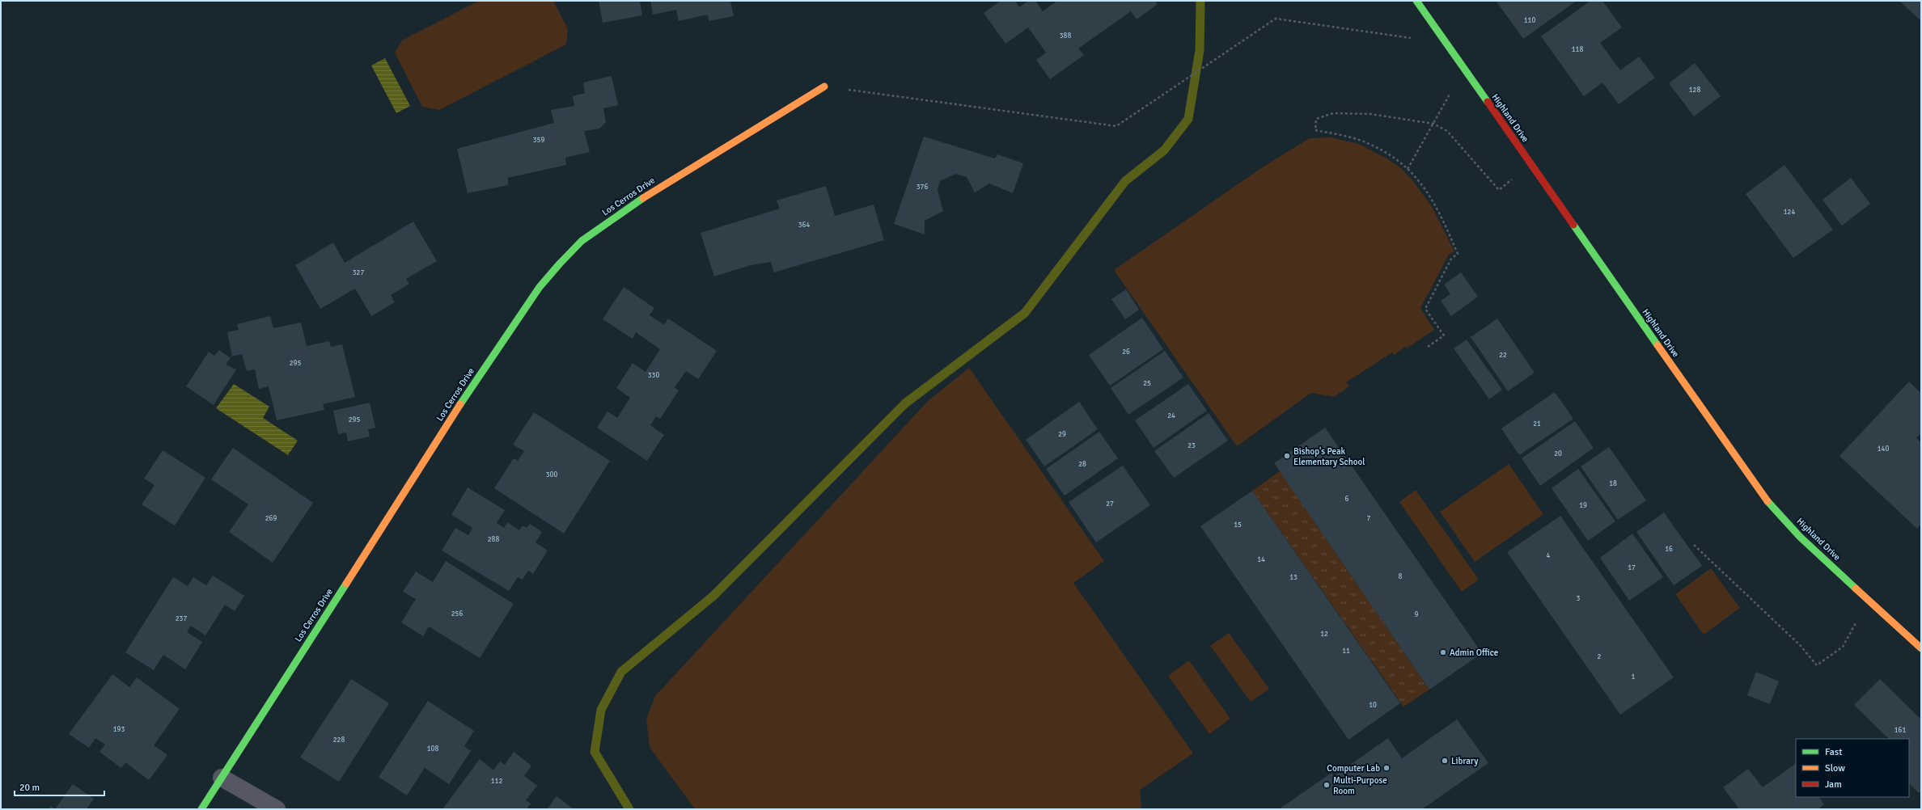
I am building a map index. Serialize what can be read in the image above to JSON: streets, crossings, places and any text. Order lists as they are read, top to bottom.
{
  "streets": {
    "street": ["Highland Drive", "Los Cerros Drive"]
  },
  "places": [
    "Bishop's Peak Elementary School",
    "Admin Office",
    "Library",
    "Computer Lab",
    "Multi-Purpose Room"
  ],
  "house_numbers": [
    "110",
    "388",
    "118",
    "128",
    "359",
    "376",
    "124",
    "364",
    "327",
    "26",
    "22",
    "295",
    "330",
    "25",
    "24",
    "295",
    "21",
    "29",
    "23",
    "140",
    "20",
    "28",
    "300",
    "18",
    "6",
    "27",
    "19",
    "269",
    "7",
    "15",
    "288",
    "16",
    "4",
    "14",
    "17",
    "8",
    "13",
    "3",
    "256",
    "9",
    "237",
    "12",
    "11",
    "2",
    "1",
    "10",
    "193",
    "161",
    "228",
    "108",
    "112"
  ],
  "legend": ["Fast", "Slow", "Jam"],
  "scale_bar": "20 m"
}
